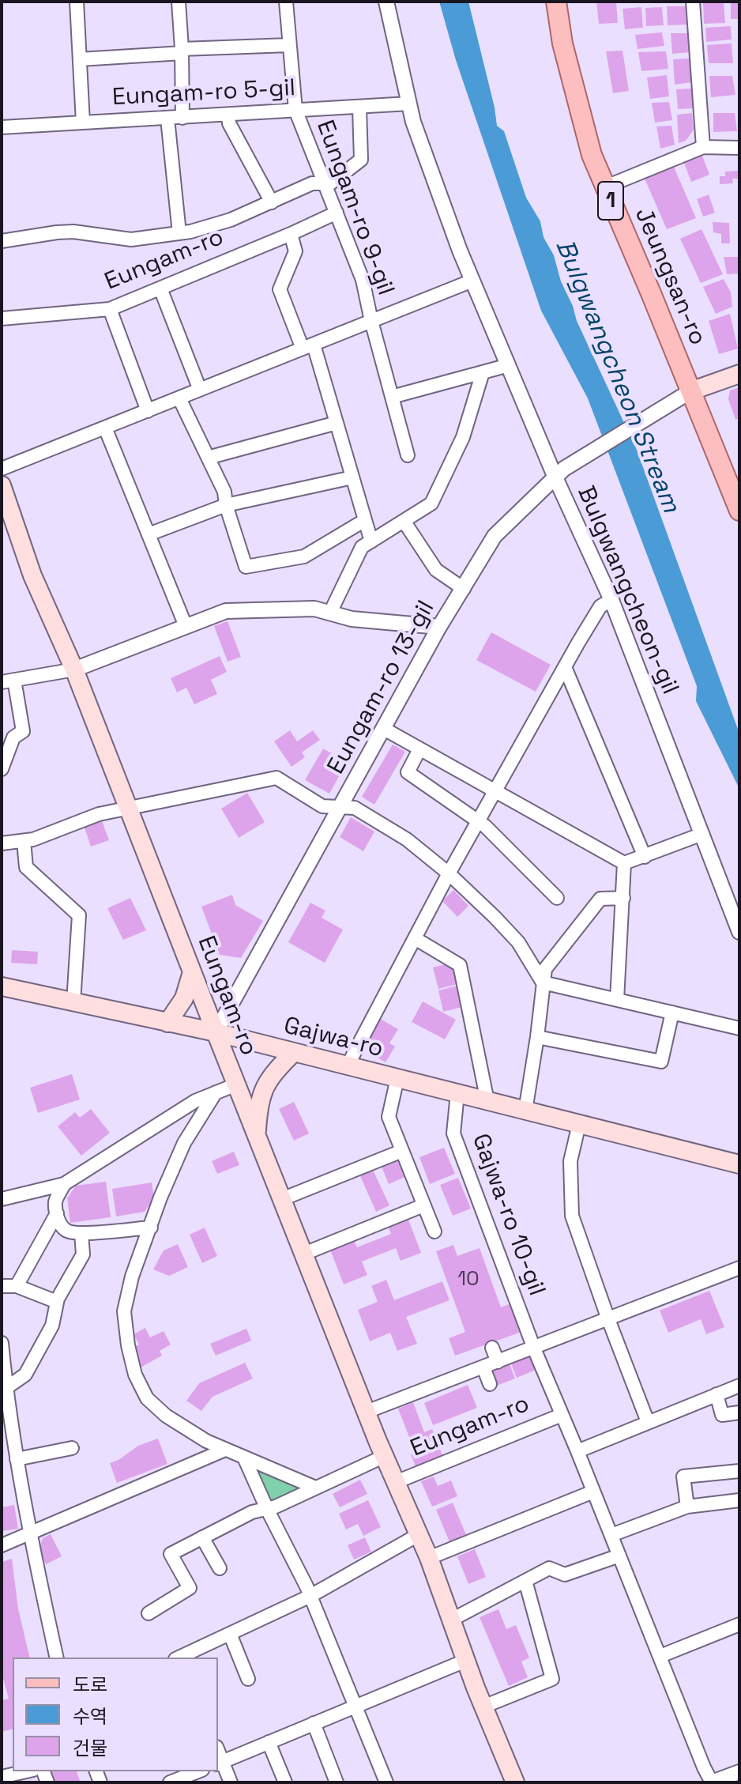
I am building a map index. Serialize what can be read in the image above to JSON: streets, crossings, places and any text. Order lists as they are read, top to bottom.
{
  "streets": {
    "main road": [
      "1",
      "Eungam-ro",
      "Jeungsan-ro",
      "Gajwa-ro"
    ],
    "street": [
      "Eungam-ro 5-gil",
      "Eungam-ro 9-gil",
      "Bulgwangcheon-gil",
      "Eungam-ro 13-gil",
      "Gajwa-ro 10-gil"
    ]
  },
  "crossings": [
    ["Eungam-ro 5-gil", "Eungam-ro 9-gil"],
    ["Eungam-ro 5-gil", "Bulgwangcheon-gil"],
    ["Eungam-ro 9-gil", "Eungam-ro"],
    ["Eungam-ro 9-gil", "Bulgwangcheon-gil"],
    ["Eungam-ro", "Eungam-ro 13-gil"],
    ["Eungam-ro", "Gajwa-ro"],
    ["Eungam-ro", "Gajwa-ro 10-gil"],
    ["Jeungsan-ro", "Eungam-ro 13-gil"],
    ["Bulgwangcheon-gil", "Eungam-ro 13-gil"],
    ["Eungam-ro 13-gil", "Gajwa-ro"],
    ["Gajwa-ro", "Gajwa-ro 10-gil"]
  ],
  "water": ["Bulgwangcheon Stream"],
  "house_numbers": ["10"],
  "legend": ["도로", "수역", "건물"]
}
